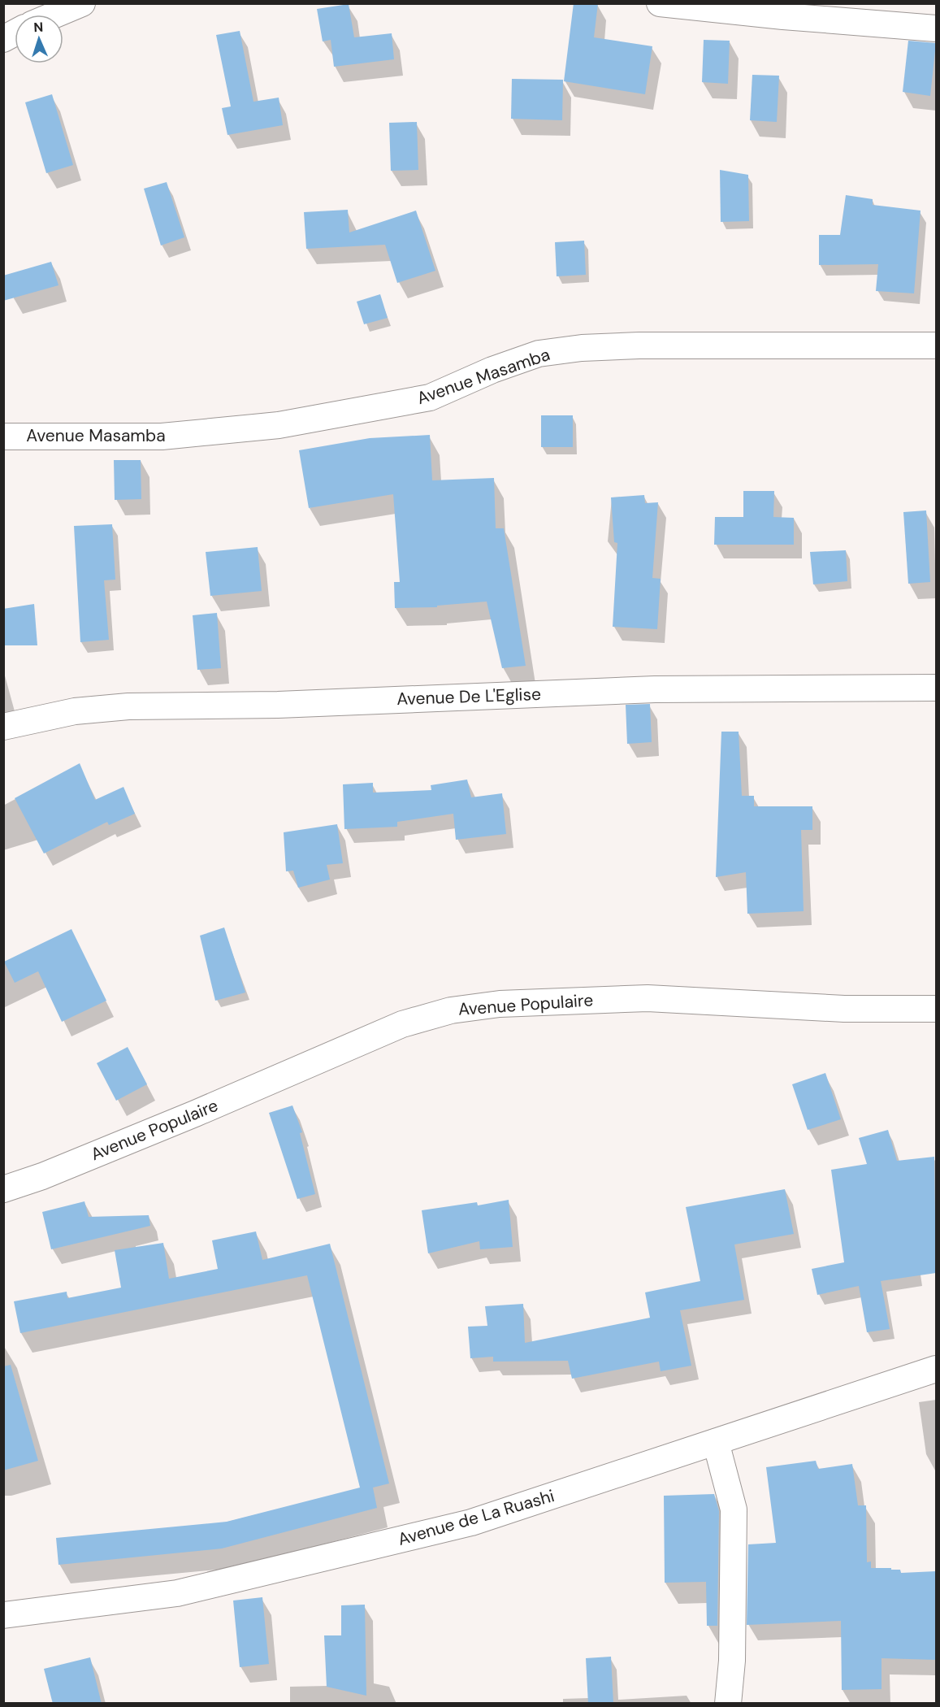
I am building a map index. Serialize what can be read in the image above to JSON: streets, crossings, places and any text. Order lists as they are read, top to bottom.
{
  "streets": {
    "street": [
      "Avenue Masamba",
      "Avenue De L'Eglise",
      "Avenue Populaire",
      "Avenue de La Ruashi"
    ]
  },
  "north": "top"
}
